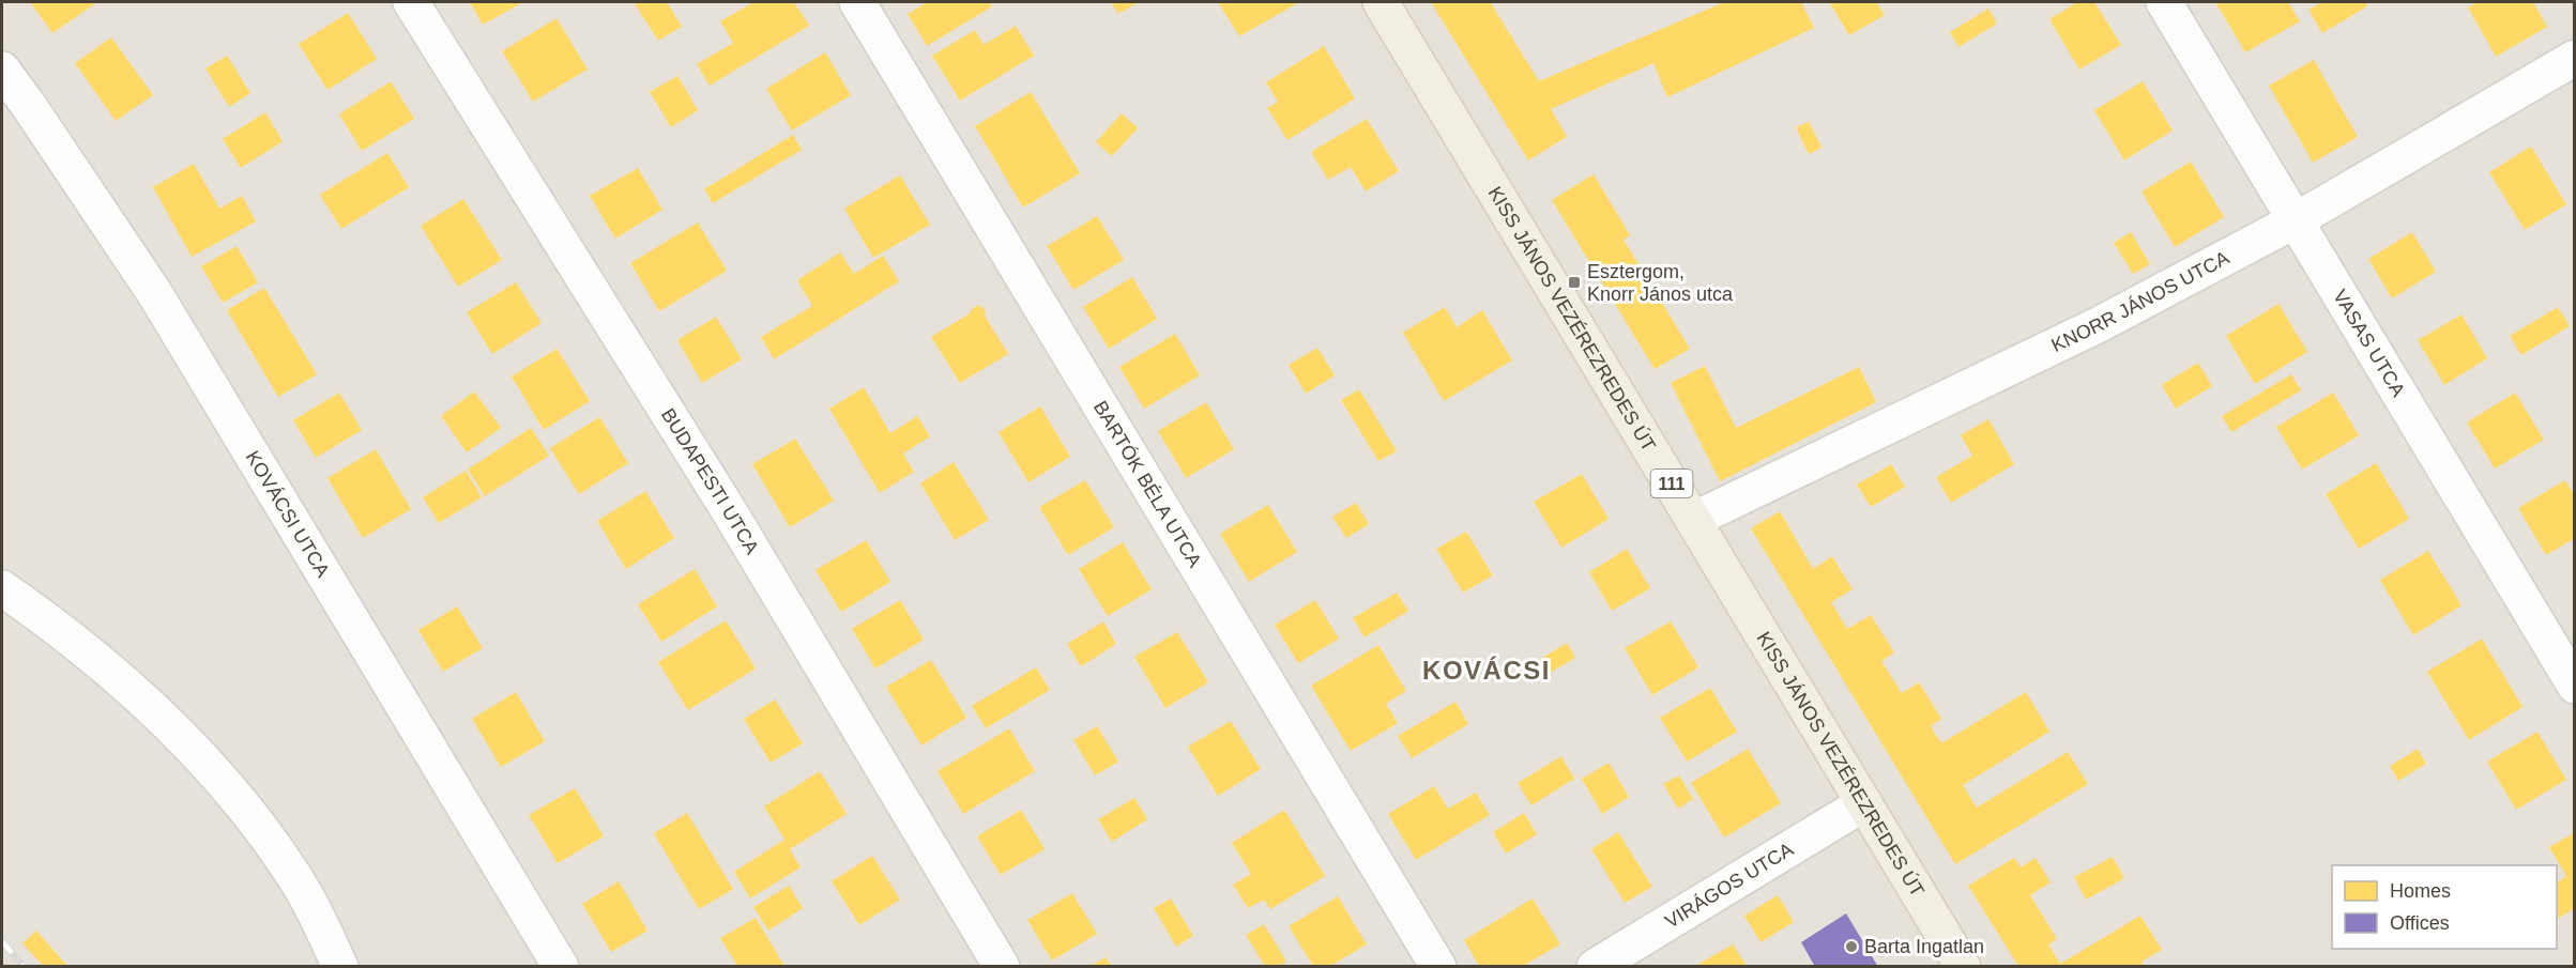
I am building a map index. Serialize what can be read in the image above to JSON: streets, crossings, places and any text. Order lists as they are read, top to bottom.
{
  "streets": {
    "main road": ["KISS JÁNOS VEZÉREZREDES ÚT", "111"],
    "street": [
      "KNORR JÁNOS UTCA",
      "VASAS UTCA",
      "BUDAPESTI UTCA",
      "BARTÓK BÉLA UTCA",
      "KOVÁCSI UTCA",
      "VIRÁGOS UTCA"
    ]
  },
  "crossings": [
    ["KNORR JÁNOS UTCA", "KISS JÁNOS VEZÉREZREDES ÚT"],
    ["KNORR JÁNOS UTCA", "VASAS UTCA"],
    ["KISS JÁNOS VEZÉREZREDES ÚT", "VIRÁGOS UTCA"]
  ],
  "districts": ["KOVÁCSI"],
  "places": {
    "transit": ["Esztergom, Knorr János utca"],
    "other": ["Barta Ingatlan"]
  },
  "legend": ["Homes", "Offices"]
}
